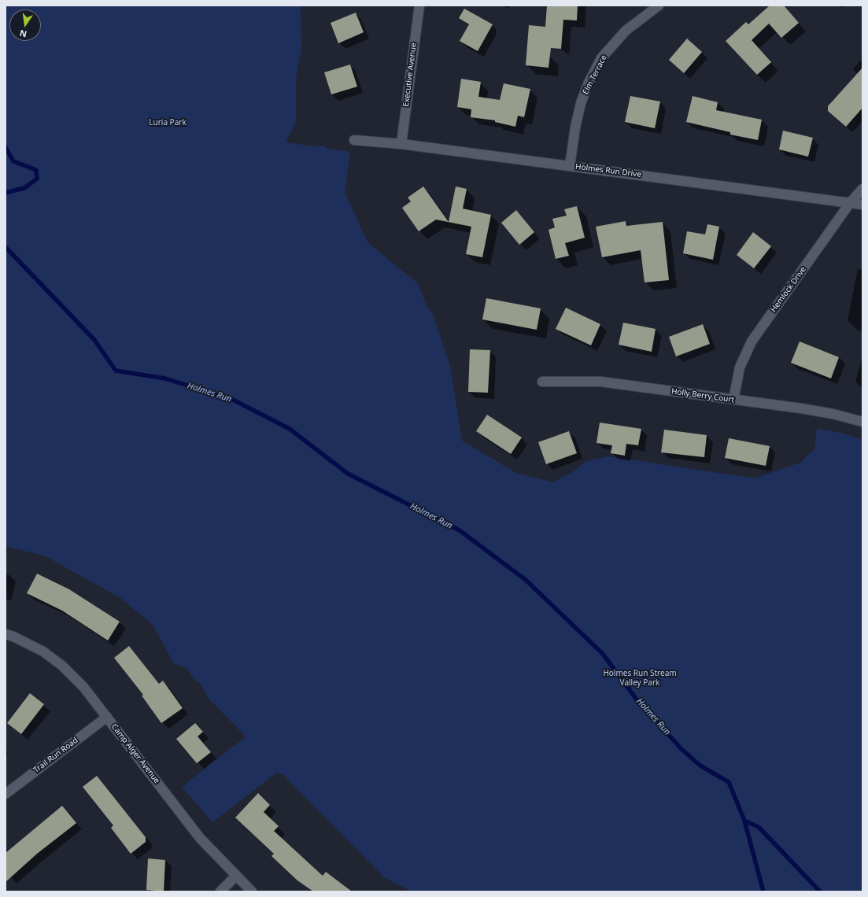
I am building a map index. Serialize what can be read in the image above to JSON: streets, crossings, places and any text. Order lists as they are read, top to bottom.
{
  "streets": {
    "street": [
      "Executive Avenue",
      "Elm Terrace",
      "Holmes Run Drive",
      "Hemlock Drive",
      "Holly Berry Court",
      "Camp Alger Avenue",
      "Trail Run Road"
    ]
  },
  "crossings": [
    ["Executive Avenue", "Holmes Run Drive"],
    ["Elm Terrace", "Holmes Run Drive"],
    ["Holmes Run Drive", "Hemlock Drive"],
    ["Hemlock Drive", "Holly Berry Court"],
    ["Camp Alger Avenue", "Trail Run Road"]
  ],
  "water": ["Holmes Run"],
  "parks": ["Luria Park", "Holmes Run Stream Valley Park"],
  "north": "bottom"
}
